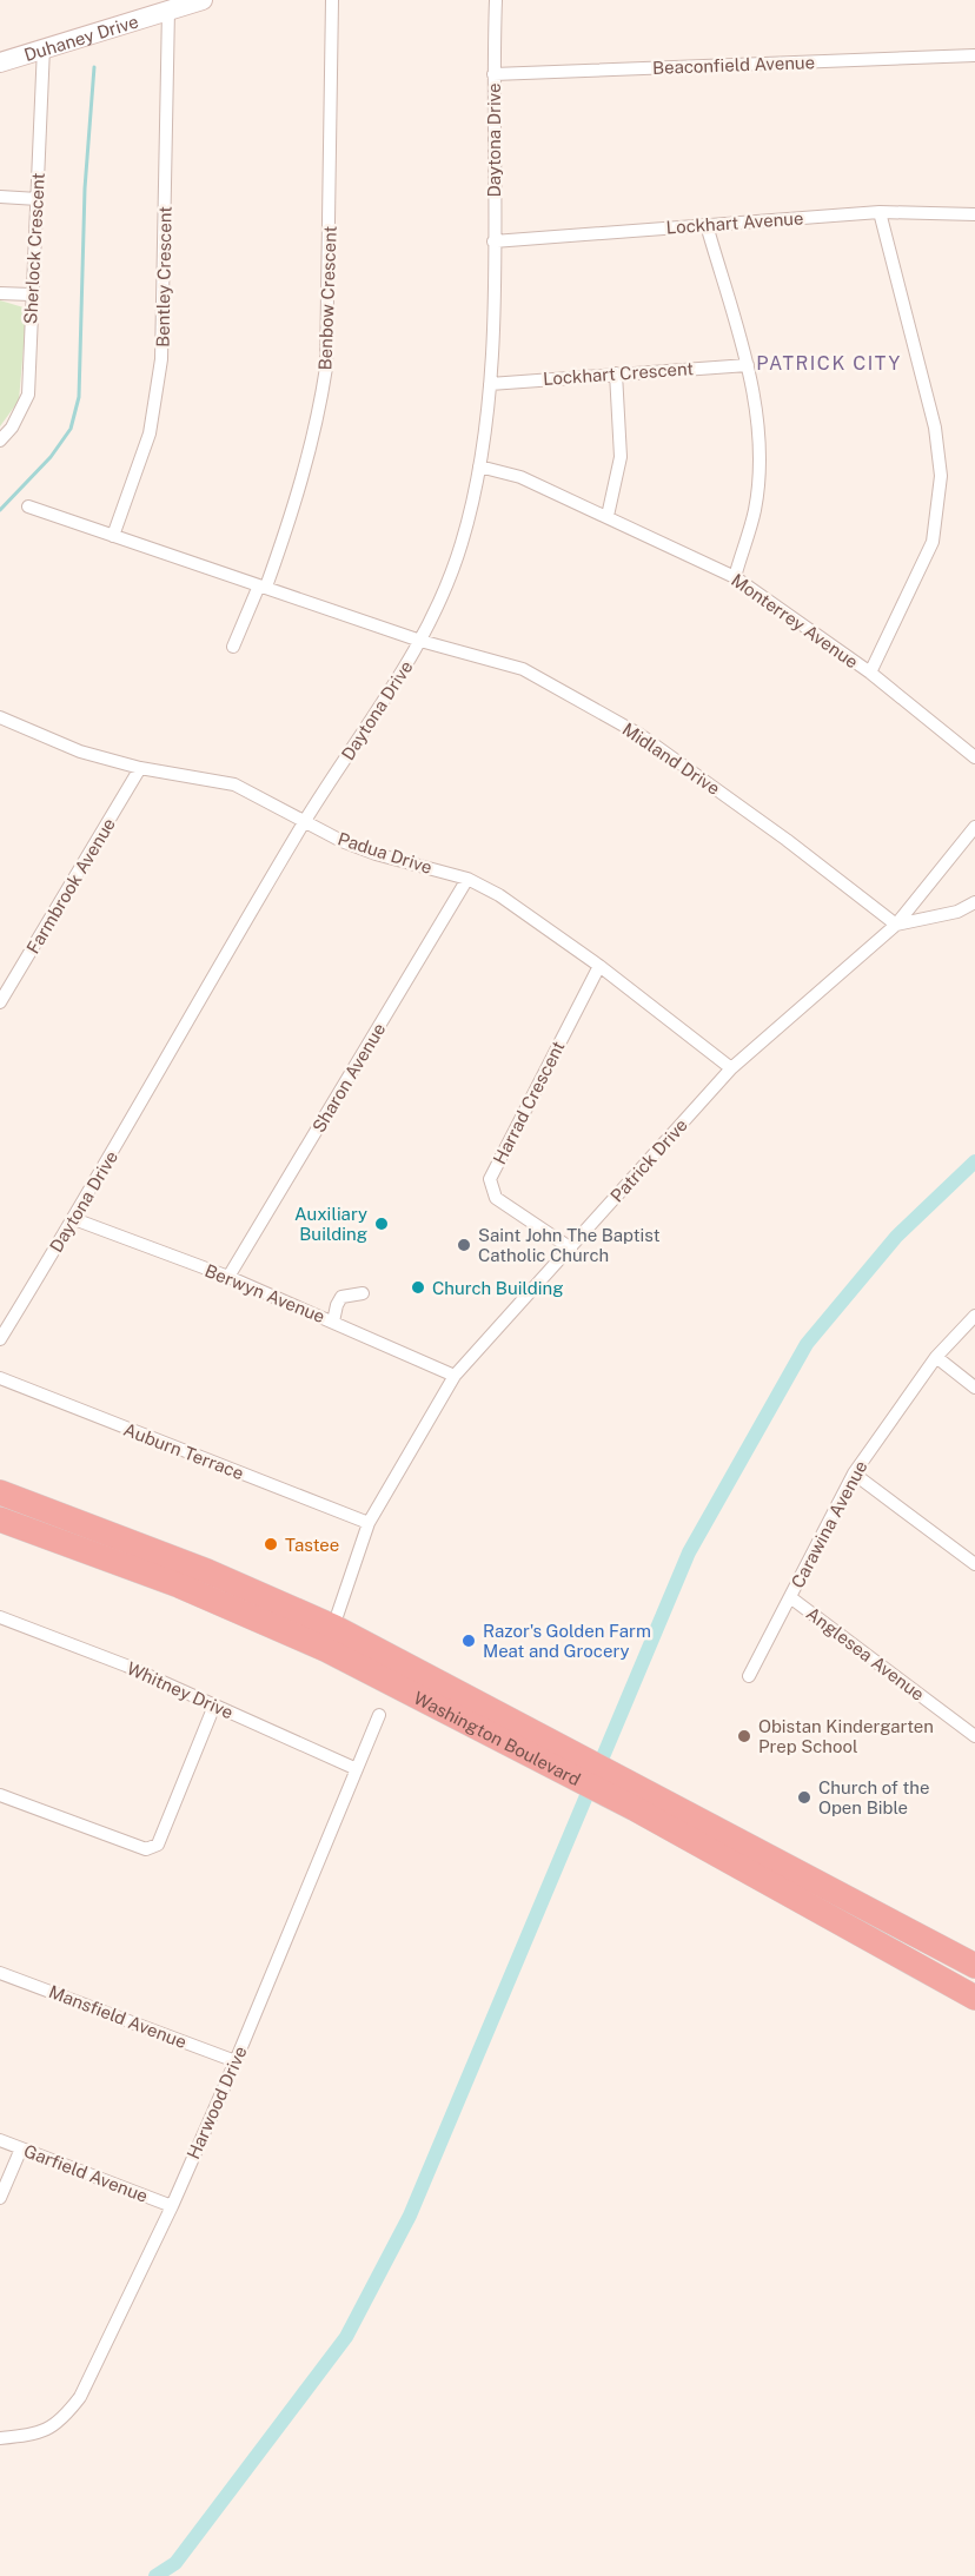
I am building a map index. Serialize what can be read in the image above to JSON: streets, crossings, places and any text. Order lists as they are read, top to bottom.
{
  "streets": {
    "highway": ["Washington Boulevard"],
    "street": [
      "Duhaney Drive",
      "Beaconfield Avenue",
      "Daytona Drive",
      "Lockhart Avenue",
      "Sherlock Crescent",
      "Bentley Crescent",
      "Benbow Crescent",
      "Lockhart Crescent",
      "Monterrey Avenue",
      "Midland Drive",
      "Padua Drive",
      "Farmbrook Avenue",
      "Sharon Avenue",
      "Harrad Crescent",
      "Patrick Drive",
      "Berwyn Avenue",
      "Auburn Terrace",
      "Carawina Avenue",
      "Anglesea Avenue",
      "Whitney Drive",
      "Mansfield Avenue",
      "Harwood Drive",
      "Garfield Avenue"
    ]
  },
  "crossings": [
    ["Duhaney Drive", "Sherlock Crescent"],
    ["Duhaney Drive", "Bentley Crescent"],
    ["Beaconfield Avenue", "Daytona Drive"],
    ["Daytona Drive", "Lockhart Avenue"],
    ["Daytona Drive", "Lockhart Crescent"],
    ["Daytona Drive", "Monterrey Avenue"],
    ["Daytona Drive", "Midland Drive"],
    ["Daytona Drive", "Padua Drive"],
    ["Daytona Drive", "Berwyn Avenue"],
    ["Bentley Crescent", "Midland Drive"],
    ["Benbow Crescent", "Midland Drive"],
    ["Midland Drive", "Patrick Drive"],
    ["Padua Drive", "Farmbrook Avenue"],
    ["Padua Drive", "Sharon Avenue"],
    ["Padua Drive", "Harrad Crescent"],
    ["Padua Drive", "Patrick Drive"],
    ["Sharon Avenue", "Berwyn Avenue"],
    ["Harrad Crescent", "Patrick Drive"],
    ["Patrick Drive", "Berwyn Avenue"],
    ["Patrick Drive", "Auburn Terrace"],
    ["Patrick Drive", "Washington Boulevard"],
    ["Carawina Avenue", "Anglesea Avenue"],
    ["Whitney Drive", "Harwood Drive"],
    ["Mansfield Avenue", "Harwood Drive"],
    ["Harwood Drive", "Garfield Avenue"]
  ],
  "districts": ["PATRICK CITY"],
  "places": [
    "Auxiliary Building",
    "Saint John The Baptist Catholic Church",
    "Church Building",
    "Tastee",
    "Razor's Golden Farm Meat and Grocery",
    "Obistan Kindergarten Prep School",
    "Church of the Open Bible"
  ]
}
